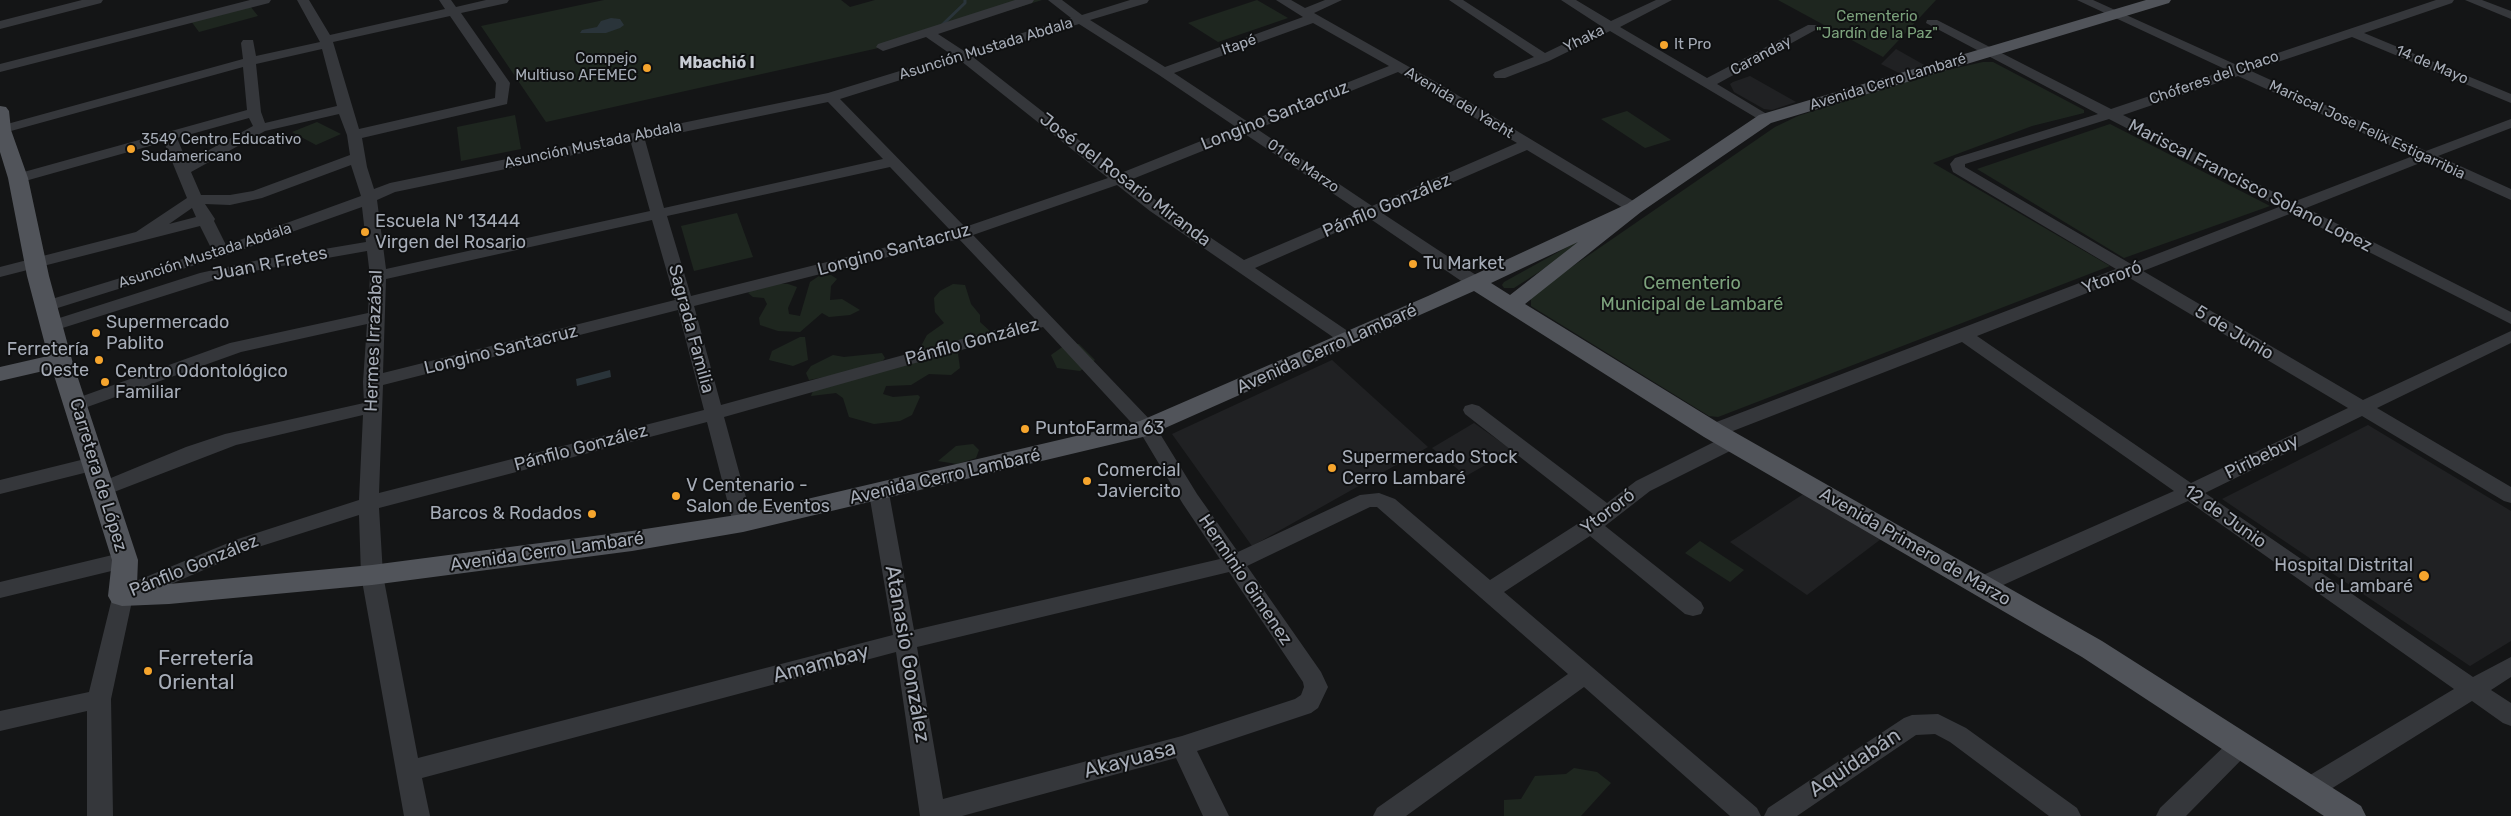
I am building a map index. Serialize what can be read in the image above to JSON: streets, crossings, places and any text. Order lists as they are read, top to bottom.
{
  "streets": {
    "main road": ["Avenida Cerro Lambaré", "Carretera de López", "Avenida Primero de Marzo"],
    "street": [
      "Yhaka",
      "Itapé",
      "Asunción Mustada Abdala",
      "Caranday",
      "14 de Mayo",
      "Chóferes del Chaco",
      "Avenida del Yacht",
      "Longino Santacruz",
      "Mariscal Jose Felix Estigarribia",
      "01 de Marzo",
      "José del Rosario Miranda",
      "Mariscal Francisco Solano Lopez",
      "Pánfilo González",
      "Juan R Fretes",
      "Ytororó",
      "Sagrada Familia",
      "5 de Junio",
      "Hermes Irrazábal",
      "Piribebuy",
      "12 de Junio",
      "Herminio Gimenez",
      "Atanasio González",
      "Amambay",
      "Akayuasa",
      "Aquidabán"
    ]
  },
  "crossings": [
    ["Itapé", "Avenida del Yacht"],
    ["Itapé", "01 de Marzo"],
    ["Asunción Mustada Abdala", "01 de Marzo"],
    ["Asunción Mustada Abdala", "José del Rosario Miranda"],
    ["Asunción Mustada Abdala", "Juan R Fretes"],
    ["Asunción Mustada Abdala", "Sagrada Familia"],
    ["Asunción Mustada Abdala", "Hermes Irrazábal"],
    ["Asunción Mustada Abdala", "Carretera de López"],
    ["Asunción Mustada Abdala", "Herminio Gimenez"],
    ["14 de Mayo", "Chóferes del Chaco"],
    ["Chóferes del Chaco", "Mariscal Jose Felix Estigarribia"],
    ["Chóferes del Chaco", "Mariscal Francisco Solano Lopez"],
    ["Chóferes del Chaco", "5 de Junio"],
    ["Avenida Cerro Lambaré", "Avenida del Yacht"],
    ["Avenida Cerro Lambaré", "Mariscal Jose Felix Estigarribia"],
    ["Avenida Cerro Lambaré", "01 de Marzo"],
    ["Avenida Cerro Lambaré", "José del Rosario Miranda"],
    ["Avenida Cerro Lambaré", "Mariscal Francisco Solano Lopez"],
    ["Avenida Cerro Lambaré", "Pánfilo González"],
    ["Avenida Cerro Lambaré", "Sagrada Familia"],
    ["Avenida Cerro Lambaré", "Hermes Irrazábal"],
    ["Avenida Cerro Lambaré", "Carretera de López"],
    ["Avenida Cerro Lambaré", "Avenida Primero de Marzo"],
    ["Avenida Cerro Lambaré", "Herminio Gimenez"],
    ["Avenida Cerro Lambaré", "Atanasio González"],
    ["Avenida del Yacht", "Longino Santacruz"],
    ["Avenida del Yacht", "Pánfilo González"],
    ["Longino Santacruz", "01 de Marzo"],
    ["Longino Santacruz", "José del Rosario Miranda"],
    ["Longino Santacruz", "Sagrada Familia"],
    ["Longino Santacruz", "Hermes Irrazábal"],
    ["Longino Santacruz", "Herminio Gimenez"],
    ["Mariscal Jose Felix Estigarribia", "Ytororó"],
    ["01 de Marzo", "Pánfilo González"],
    ["01 de Marzo", "Avenida Primero de Marzo"],
    ["José del Rosario Miranda", "Pánfilo González"],
    ["Mariscal Francisco Solano Lopez", "Ytororó"],
    ["Pánfilo González", "Sagrada Familia"],
    ["Pánfilo González", "Hermes Irrazábal"],
    ["Pánfilo González", "Carretera de López"],
    ["Pánfilo González", "Herminio Gimenez"],
    ["Juan R Fretes", "Hermes Irrazábal"],
    ["Juan R Fretes", "Carretera de López"],
    ["Ytororó", "5 de Junio"],
    ["Ytororó", "12 de Junio"],
    ["Ytororó", "Avenida Primero de Marzo"],
    ["5 de Junio", "Piribebuy"],
    ["Hermes Irrazábal", "Amambay"],
    ["Piribebuy", "12 de Junio"],
    ["Piribebuy", "Avenida Primero de Marzo"],
    ["Herminio Gimenez", "Amambay"],
    ["Herminio Gimenez", "Akayuasa"],
    ["Atanasio González", "Amambay"],
    ["Atanasio González", "Akayuasa"]
  ],
  "districts": ["Mbachió I"],
  "parks": ["Cementerio \"Jardín de la Paz\"", "Cementerio Municipal de Lambaré"],
  "places": [
    "It Pro",
    "Compejo Multiuso AFEMEC",
    "3549 Centro Educativo Sudamericano",
    "Escuela Nº 13444 Virgen del Rosario",
    "Tu Market",
    "Supermercado Pablito",
    "Ferretería Oeste",
    "Centro Odontológico Familiar",
    "PuntoFarma 63",
    "Supermercado Stock Cerro Lambaré",
    "Comercial Javiercito",
    "V Centenario - Salon de Eventos",
    "Barcos & Rodados",
    "Hospital Distrital de Lambaré",
    "Ferretería Oriental"
  ]
}
